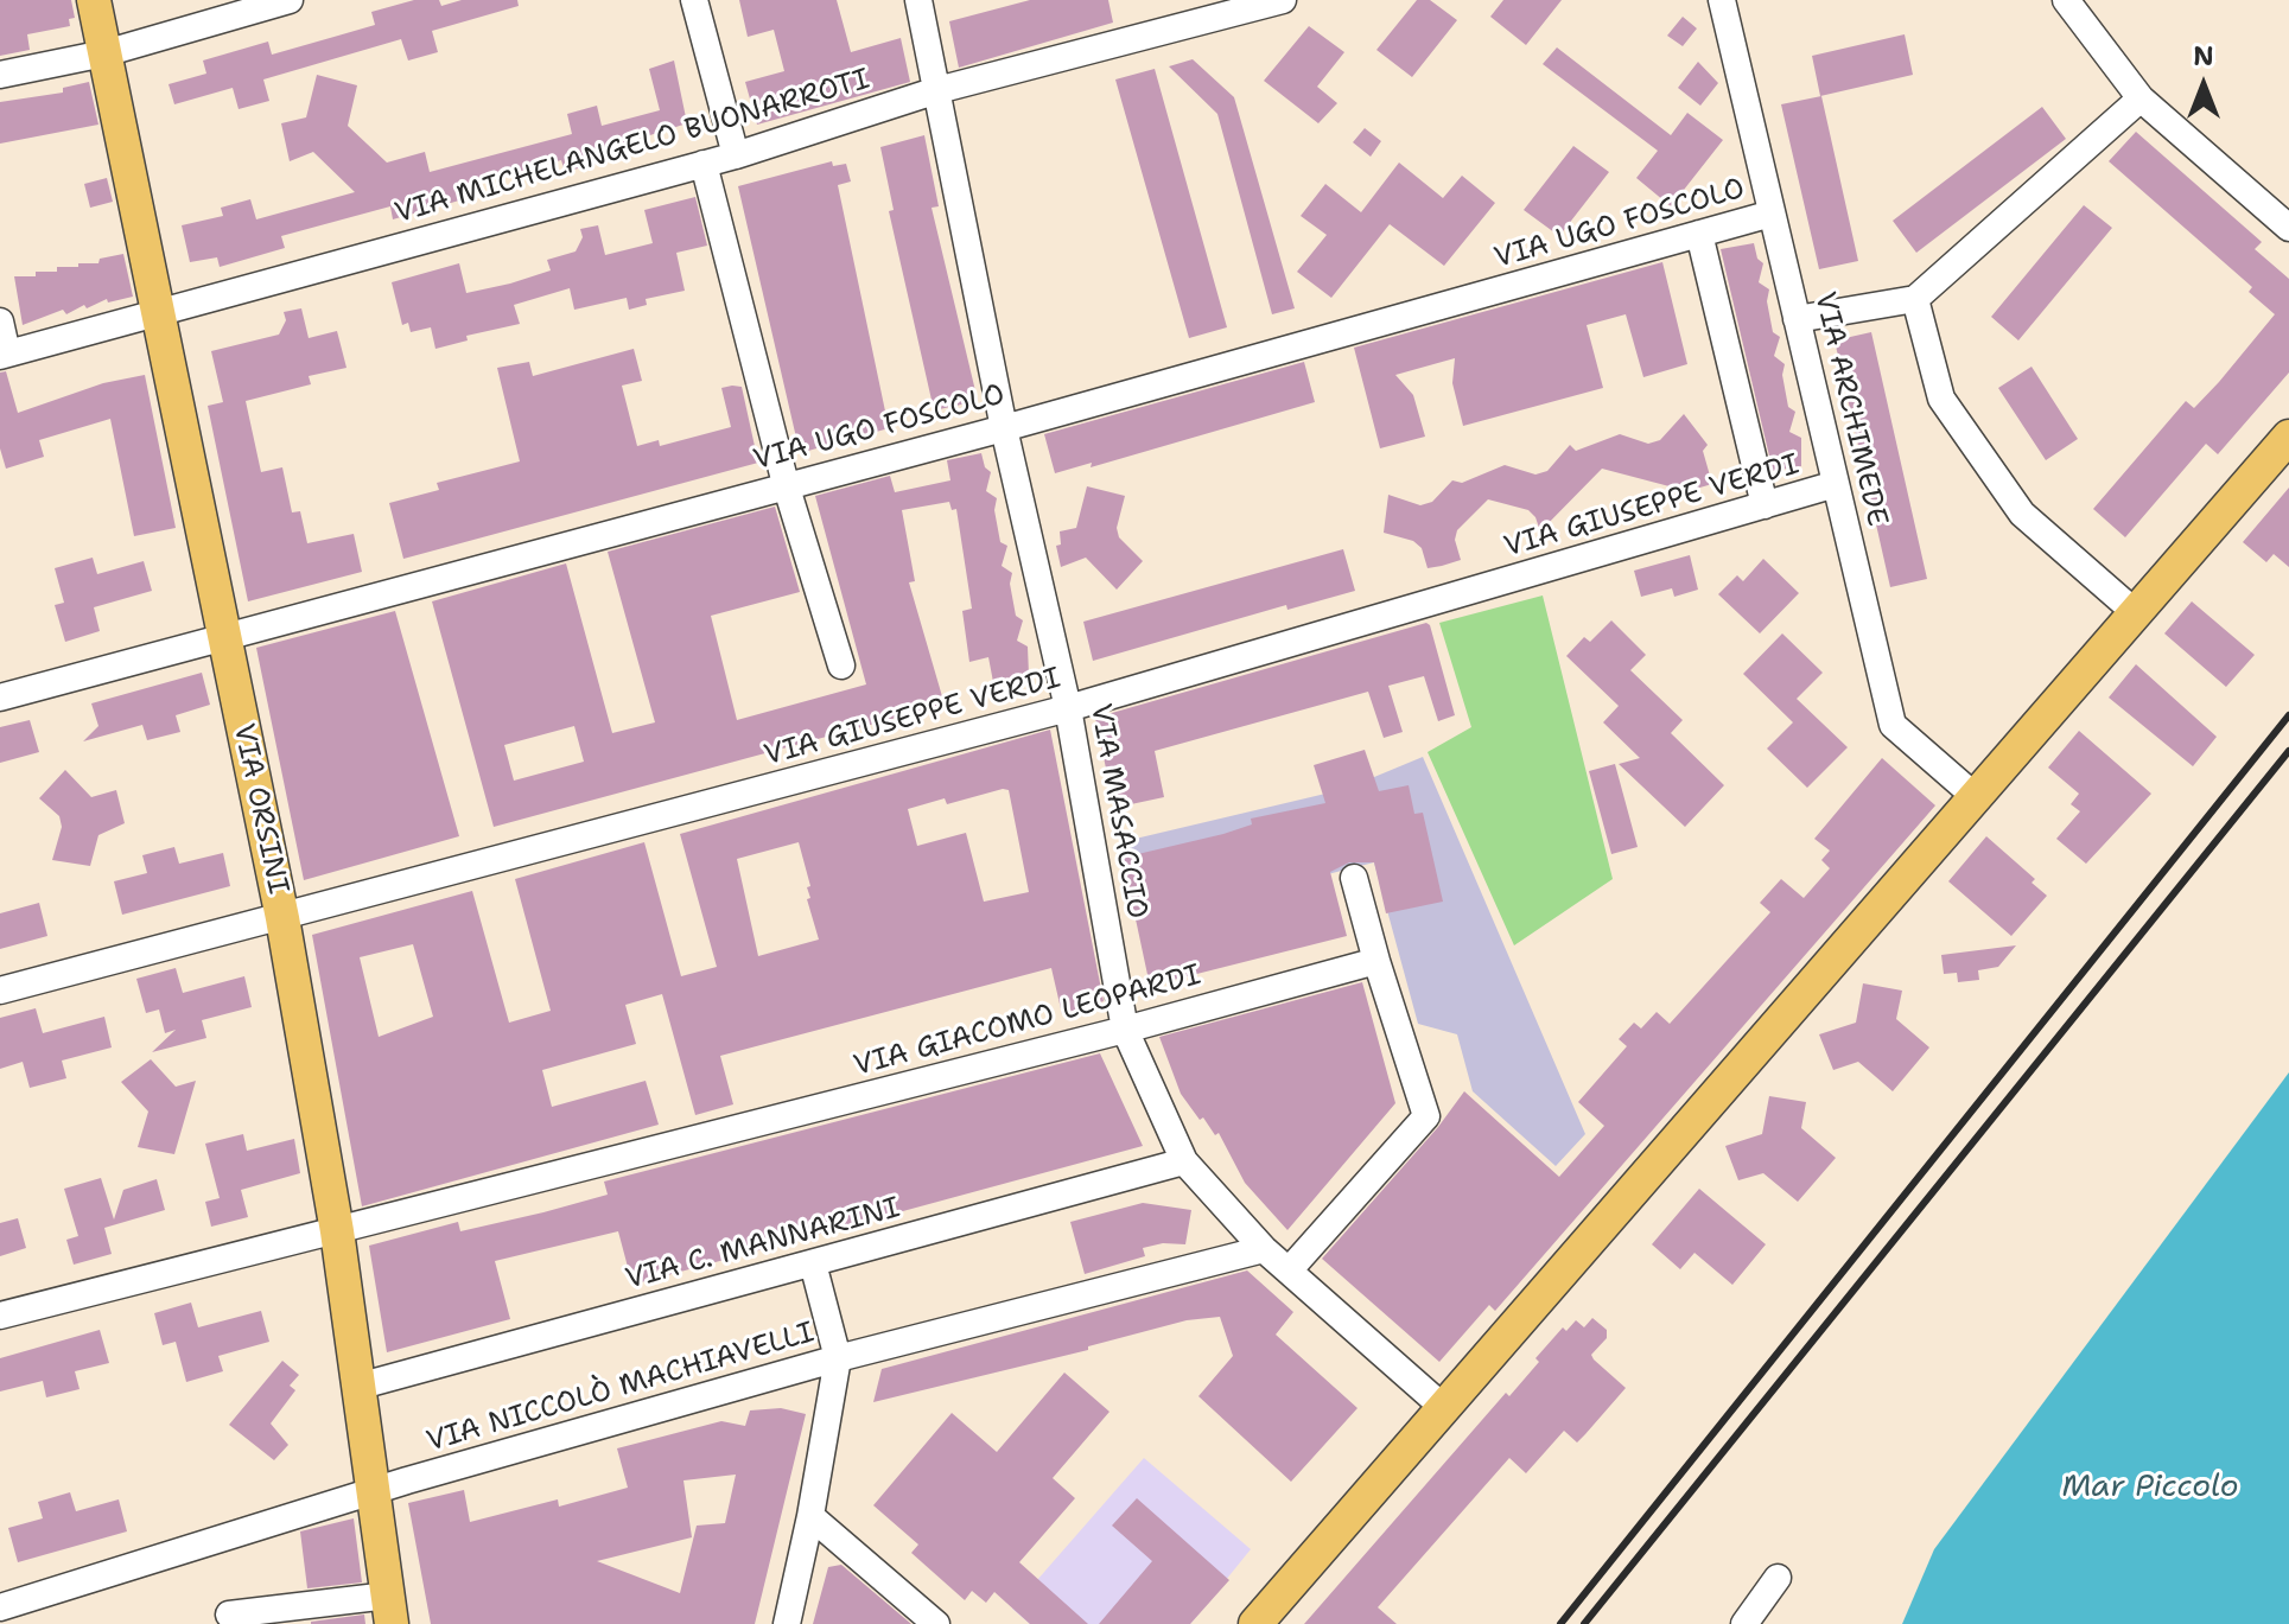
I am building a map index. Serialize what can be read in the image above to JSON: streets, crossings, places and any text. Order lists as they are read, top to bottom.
{
  "streets": {
    "main road": ["VIA ORSINI"],
    "street": [
      "VIA MICHELANGELO BUONARROTI",
      "VIA UGO FOSCOLO",
      "VIA ARCHIMEDE",
      "VIA GIUSEPPE VERDI",
      "VIA MASACCIO",
      "VIA GIACOMO LEOPARDI",
      "VIA C. MANNARINI",
      "VIA NICCOLÒ MACHIAVELLI"
    ]
  },
  "crossings": [
    ["VIA MICHELANGELO BUONARROTI", "VIA ORSINI"],
    ["VIA MICHELANGELO BUONARROTI", "VIA MASACCIO"],
    ["VIA UGO FOSCOLO", "VIA ARCHIMEDE"],
    ["VIA UGO FOSCOLO", "VIA ORSINI"],
    ["VIA UGO FOSCOLO", "VIA MASACCIO"],
    ["VIA ARCHIMEDE", "VIA GIUSEPPE VERDI"],
    ["VIA GIUSEPPE VERDI", "VIA ORSINI"],
    ["VIA GIUSEPPE VERDI", "VIA MASACCIO"],
    ["VIA ORSINI", "VIA GIACOMO LEOPARDI"],
    ["VIA ORSINI", "VIA C. MANNARINI"],
    ["VIA ORSINI", "VIA NICCOLÒ MACHIAVELLI"],
    ["VIA MASACCIO", "VIA GIACOMO LEOPARDI"],
    ["VIA MASACCIO", "VIA C. MANNARINI"],
    ["VIA MASACCIO", "VIA NICCOLÒ MACHIAVELLI"]
  ],
  "water": ["Mar Piccolo"],
  "north": "top"
}
